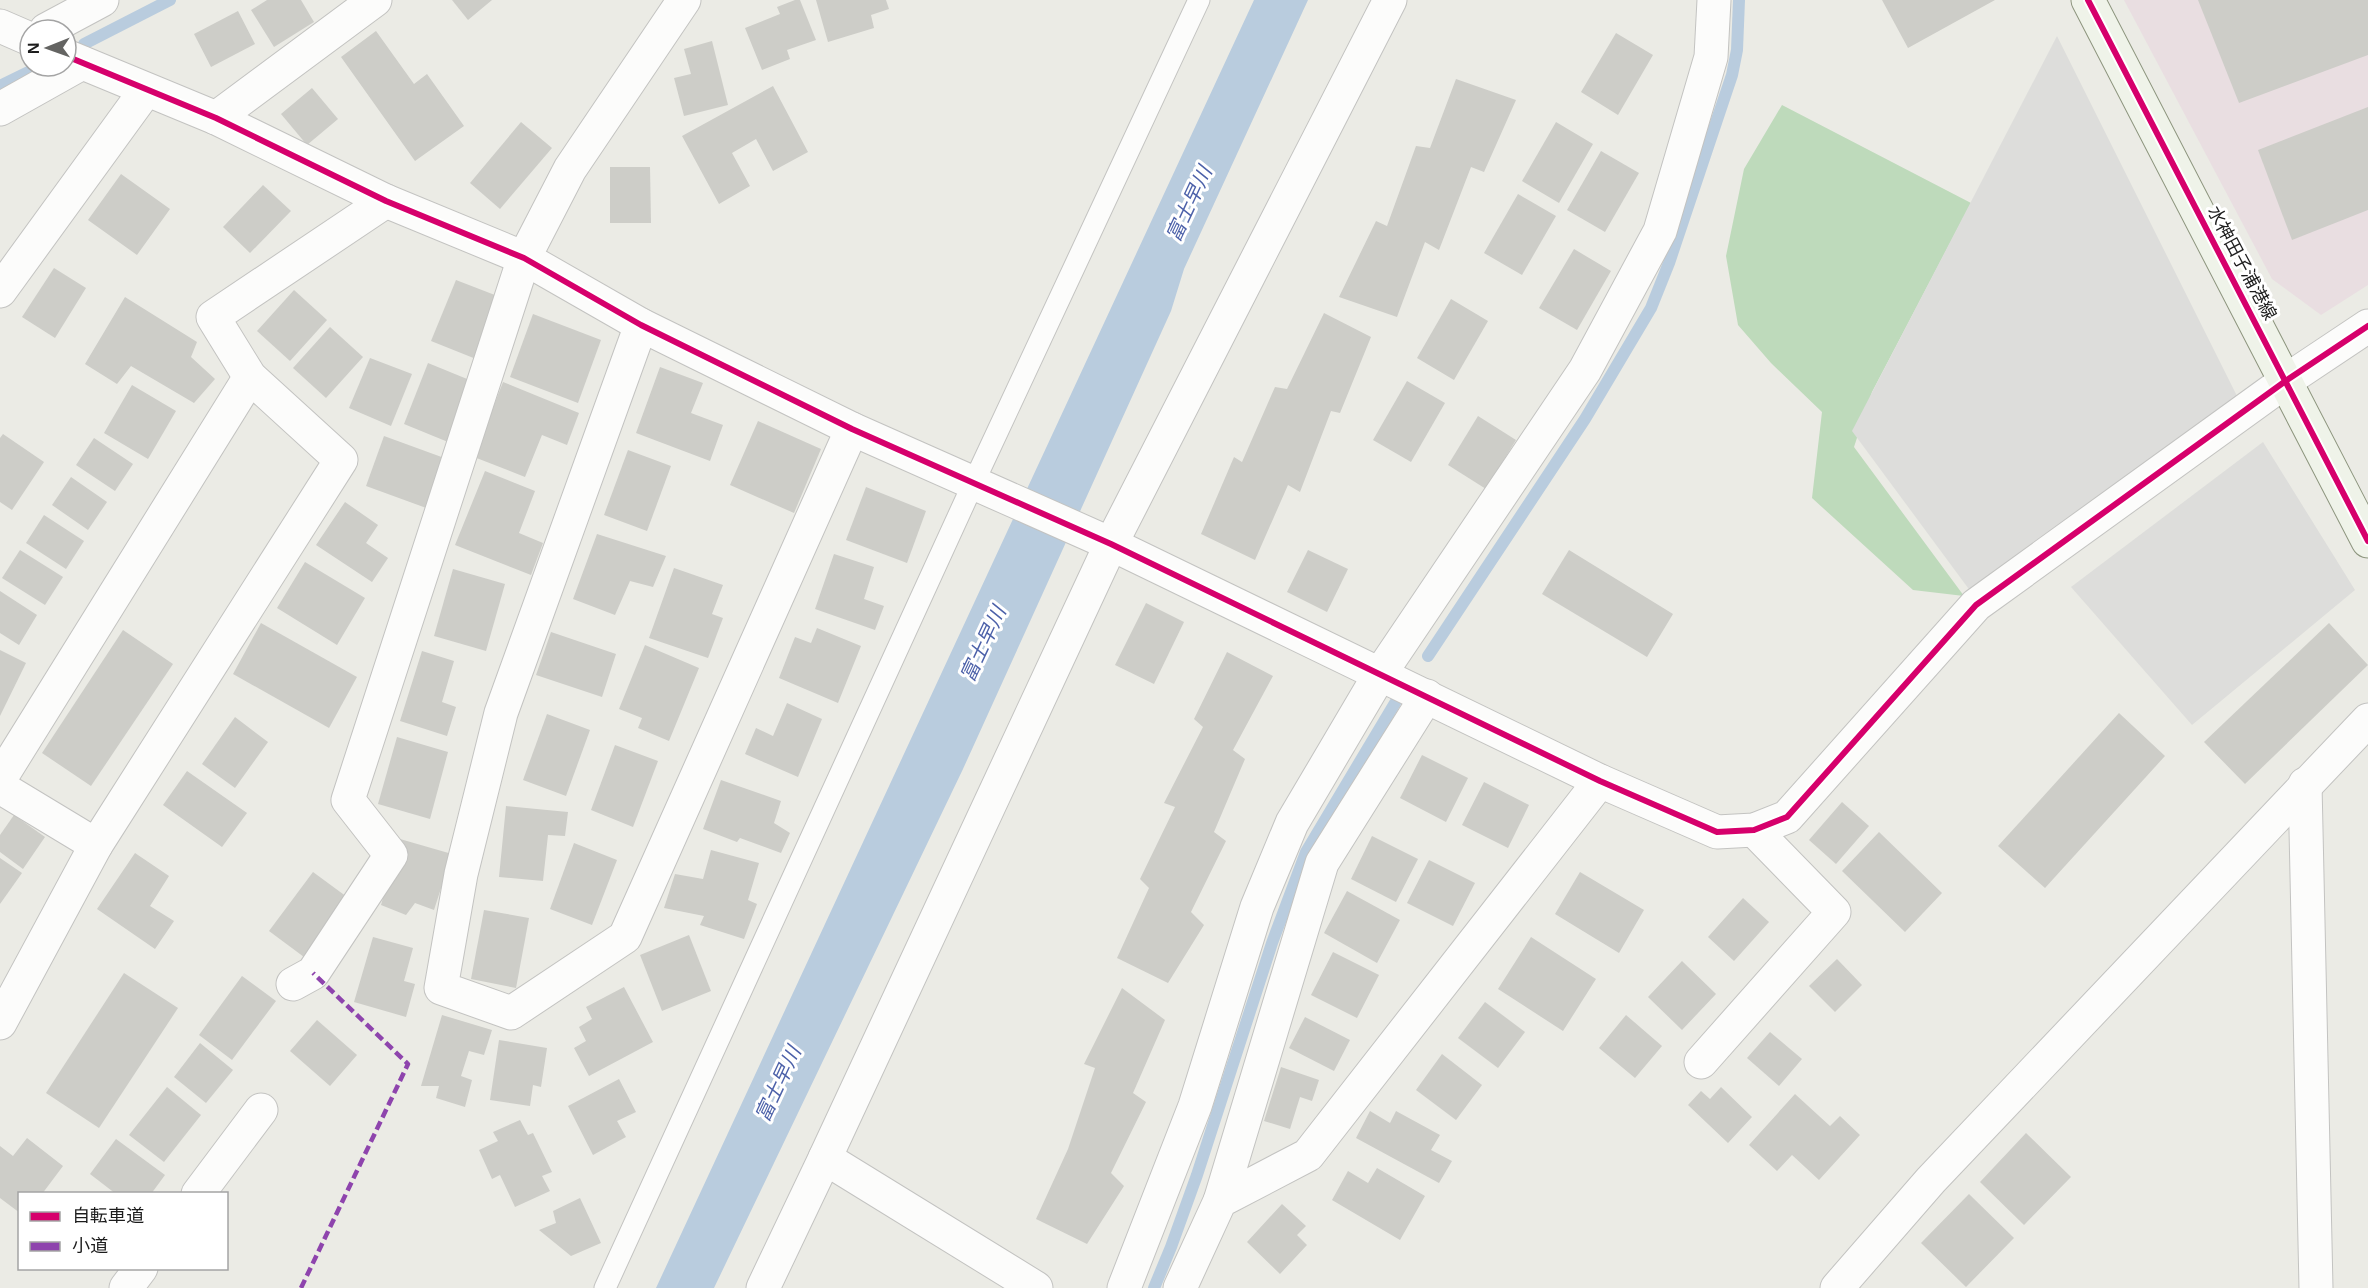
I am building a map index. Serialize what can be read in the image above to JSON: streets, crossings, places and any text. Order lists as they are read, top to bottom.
{
  "streets": {
    "main road": ["水神田子浦港線"]
  },
  "water": ["富士早川"],
  "legend": ["自転車道", "小道"],
  "north": "left"
}
